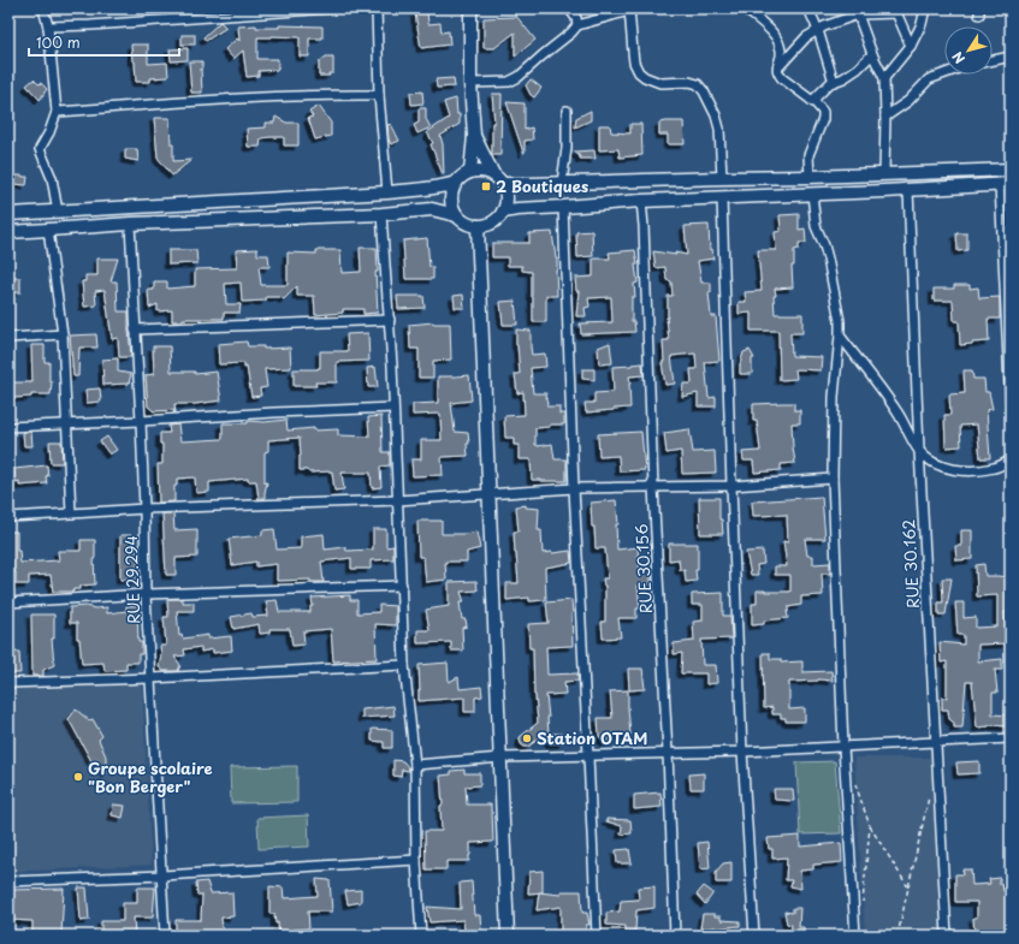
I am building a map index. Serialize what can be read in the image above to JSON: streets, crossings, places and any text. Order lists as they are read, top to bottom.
{
  "streets": {
    "street": ["RUE 30.162", "RUE 30.156", "RUE 29.294"]
  },
  "places": {
    "transit": ["2 Boutiques"],
    "other": ["Station OTAM", "Groupe scolaire \"Bon Berger\""]
  },
  "scale_bar": "100 m",
  "north": "bottom left"
}
